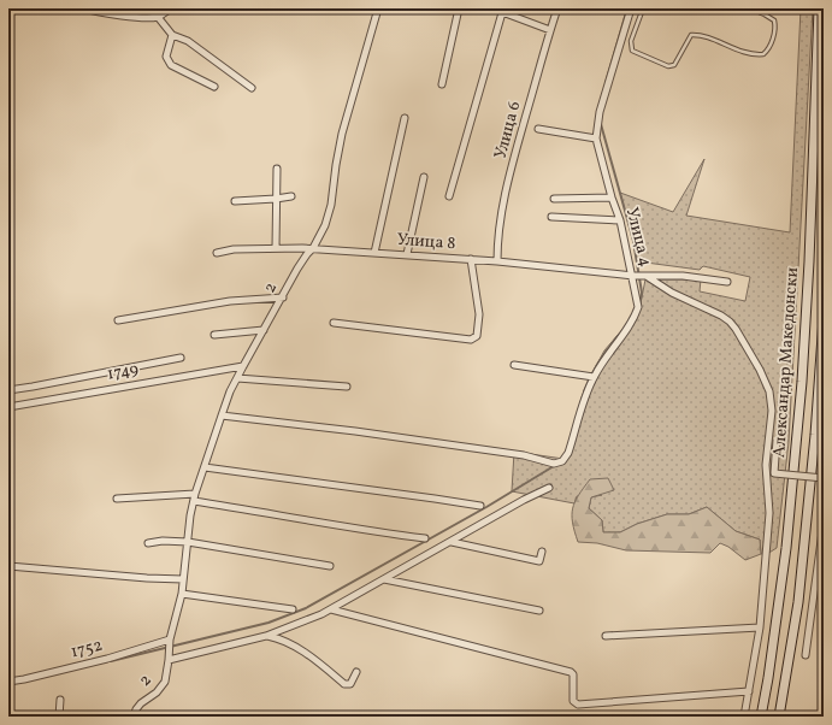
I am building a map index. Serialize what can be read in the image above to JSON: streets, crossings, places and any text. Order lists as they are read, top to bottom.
{
  "streets": {
    "street": [
      "Улица 6",
      "Улица 4",
      "Улица 8",
      "2",
      "Александар Македонски",
      "1749",
      "1752"
    ]
  },
  "crossings": [
    ["Улица 6", "Улица 8"],
    ["Улица 4", "Улица 8"],
    ["Улица 4", "2"],
    ["Улица 8", "2"],
    ["2", "1749"],
    ["2", "1752"]
  ]
}
